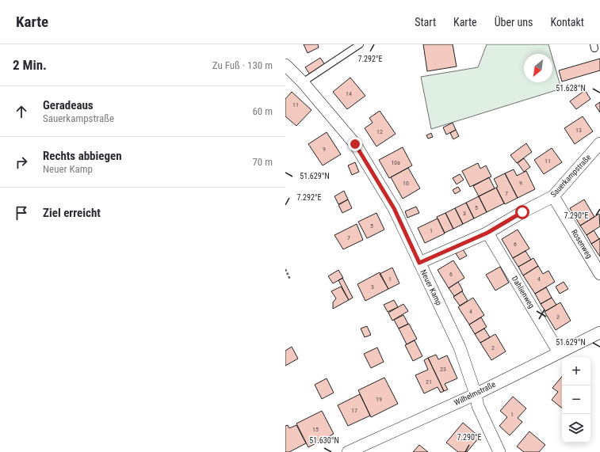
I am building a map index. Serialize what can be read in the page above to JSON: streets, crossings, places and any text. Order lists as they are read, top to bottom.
{
  "streets": {
    "street": [
      "Sauerkampstraße",
      "Rosenweg",
      "Neuer Kamp",
      "Dahlienweg",
      "Wilhelmstraße"
    ]
  },
  "crossings": [
    ["Sauerkampstraße", "Rosenweg"],
    ["Sauerkampstraße", "Neuer Kamp"],
    ["Sauerkampstraße", "Dahlienweg"],
    ["Neuer Kamp", "Wilhelmstraße"],
    ["Dahlienweg", "Wilhelmstraße"]
  ],
  "house_numbers": [
    "14",
    "11",
    "13",
    "12",
    "9",
    "11",
    "10a",
    "10",
    "9",
    "7",
    "5",
    "3",
    "5",
    "1",
    "7",
    "6",
    "6",
    "1",
    "4",
    "3",
    "4",
    "2",
    "2",
    "23",
    "21",
    "19",
    "17",
    "1",
    "15"
  ],
  "north": "bottom left",
  "page": {
    "header": "Karte",
    "nav": [
      "Start",
      "Karte",
      "Über uns",
      "Kontakt"
    ],
    "heading": ["2 Min.", "Zu Fuß · 130 m"],
    "list": [
      ["Geradeaus", "Sauerkampstraße", "60 m"],
      ["Rechts abbiegen", "Neuer Kamp", "70 m"],
      "Ziel erreicht"
    ],
    "map_buttons": ["+", "−"]
  },
  "coordinates": [
    "7.292°E",
    "51.628°N",
    "51.629°N",
    "7.290°E",
    "51.630°N"
  ]
}
